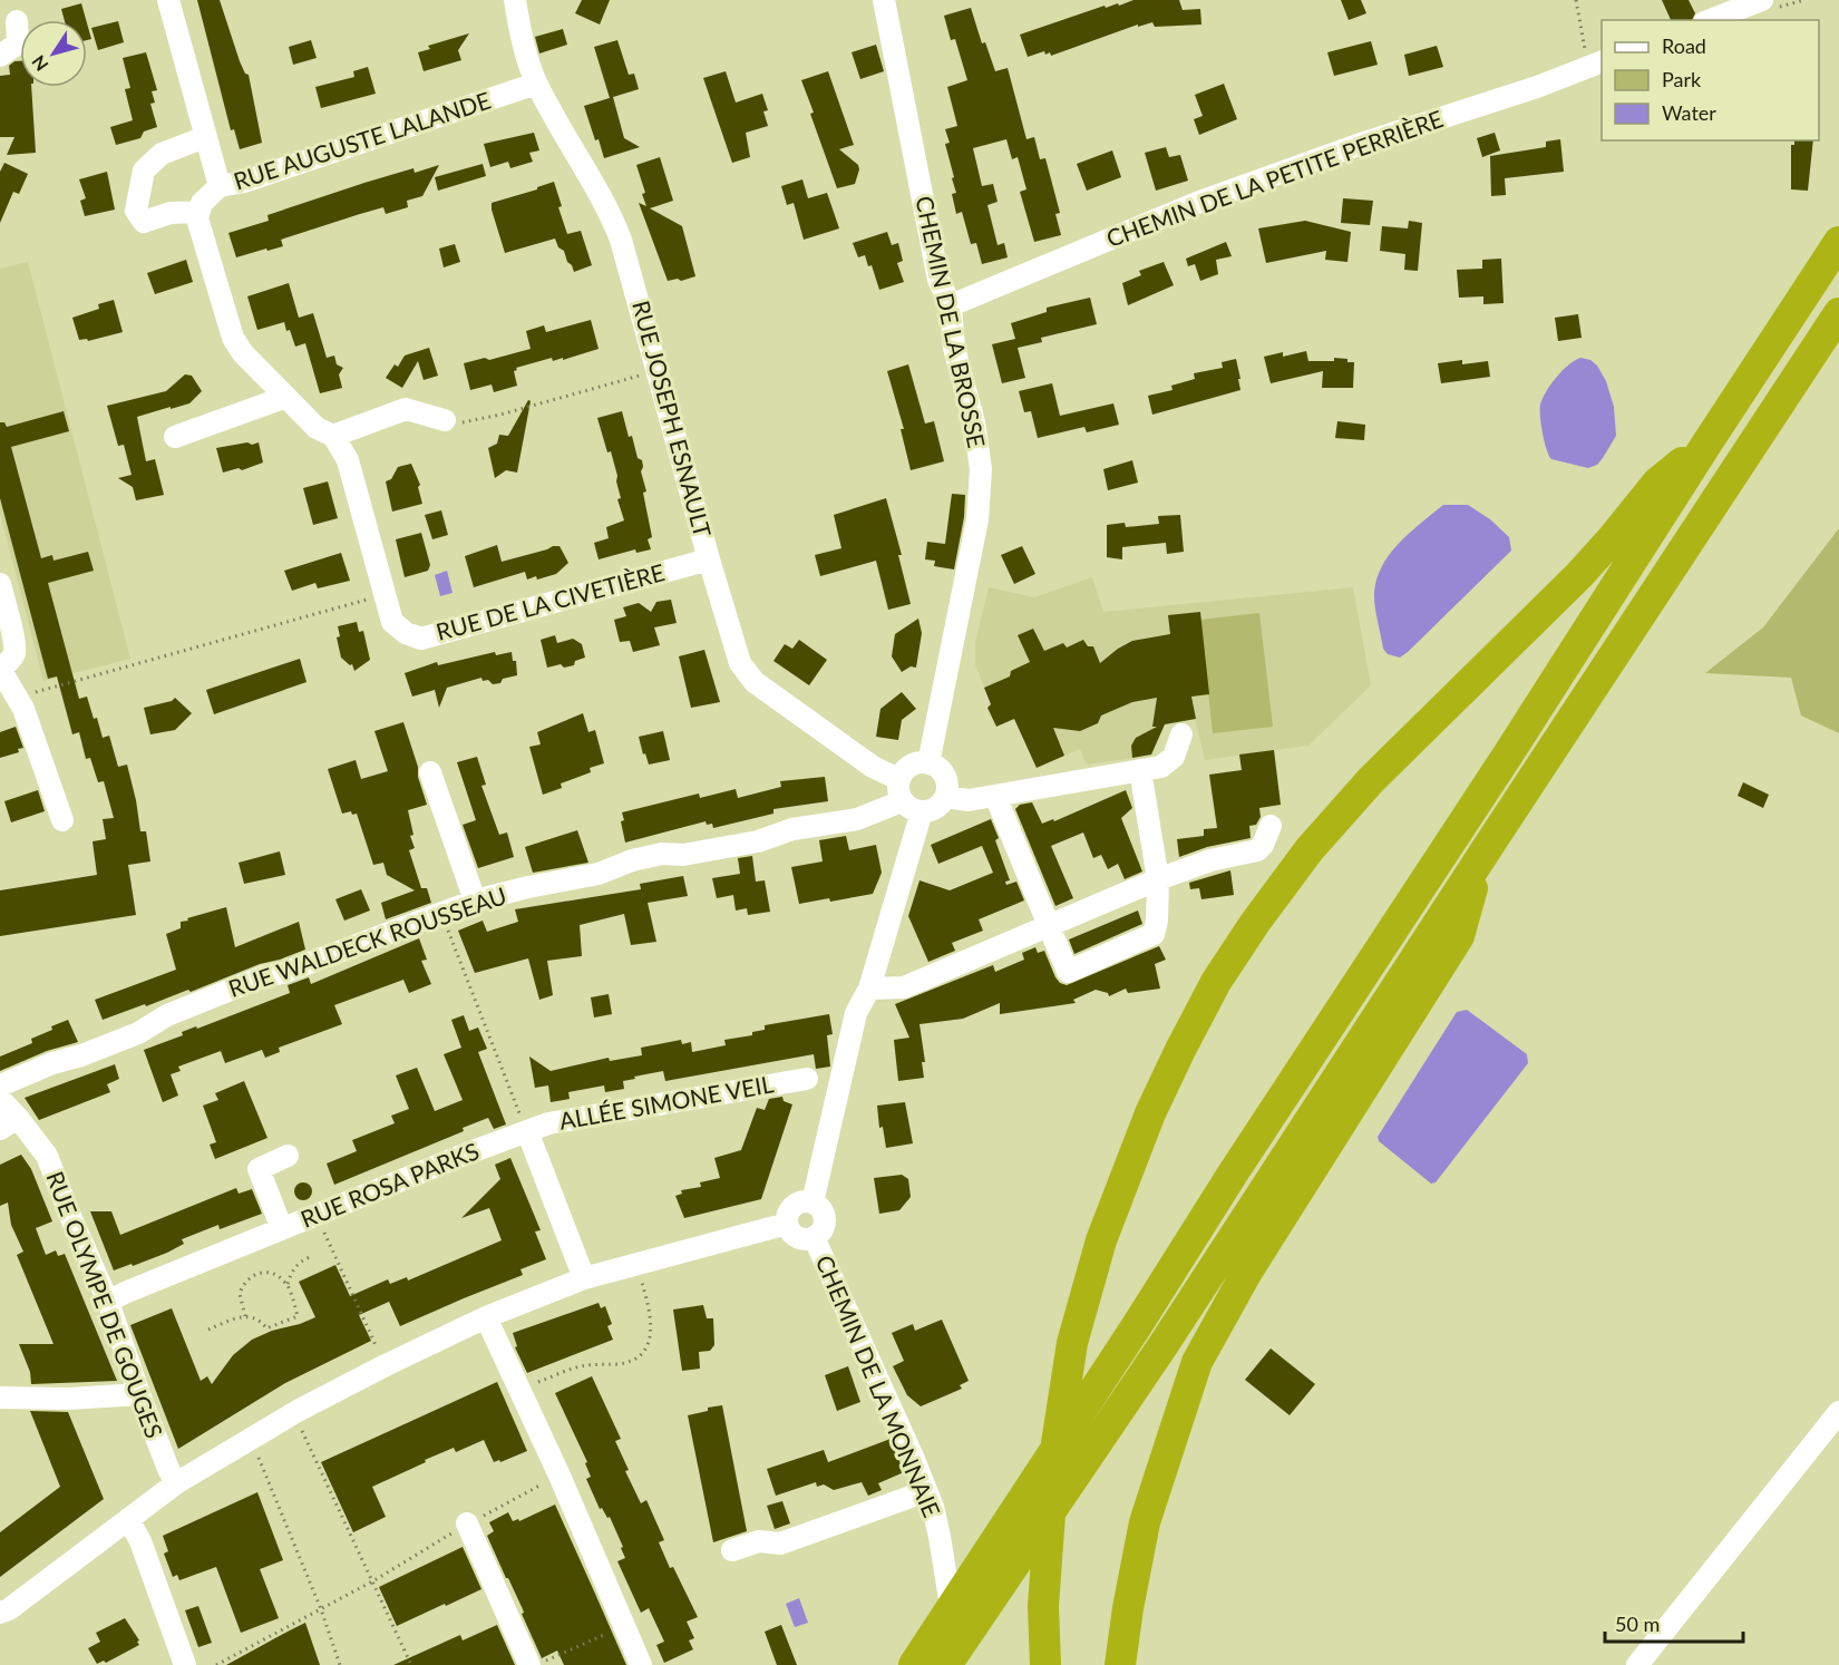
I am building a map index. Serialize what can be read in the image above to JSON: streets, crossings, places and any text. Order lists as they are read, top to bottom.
{
  "streets": {
    "street": [
      "RUE AUGUSTE LALANDE",
      "CHEMIN DE LA PETITE PERRIÈRE",
      "CHEMIN DE LA BROSSE",
      "RUE JOSEPH ESNAULT",
      "RUE DE LA CIVETIÈRE",
      "RUE WALDECK ROUSSEAU",
      "ALLÉE SIMONE VEIL",
      "RUE ROSA PARKS",
      "RUE OLYMPE DE GOUGES",
      "CHEMIN DE LA MONNAIE"
    ]
  },
  "crossings": [
    ["RUE AUGUSTE LALANDE", "RUE JOSEPH ESNAULT"],
    ["CHEMIN DE LA PETITE PERRIÈRE", "CHEMIN DE LA BROSSE"],
    ["CHEMIN DE LA BROSSE", "RUE JOSEPH ESNAULT"],
    ["CHEMIN DE LA BROSSE", "RUE WALDECK ROUSSEAU"],
    ["RUE JOSEPH ESNAULT", "RUE DE LA CIVETIÈRE"],
    ["RUE JOSEPH ESNAULT", "RUE WALDECK ROUSSEAU"],
    ["ALLÉE SIMONE VEIL", "RUE ROSA PARKS"],
    ["RUE ROSA PARKS", "RUE OLYMPE DE GOUGES"]
  ],
  "legend": ["Road", "Park", "Water"],
  "scale_bar": "50 m",
  "north": "bottom left"
}
